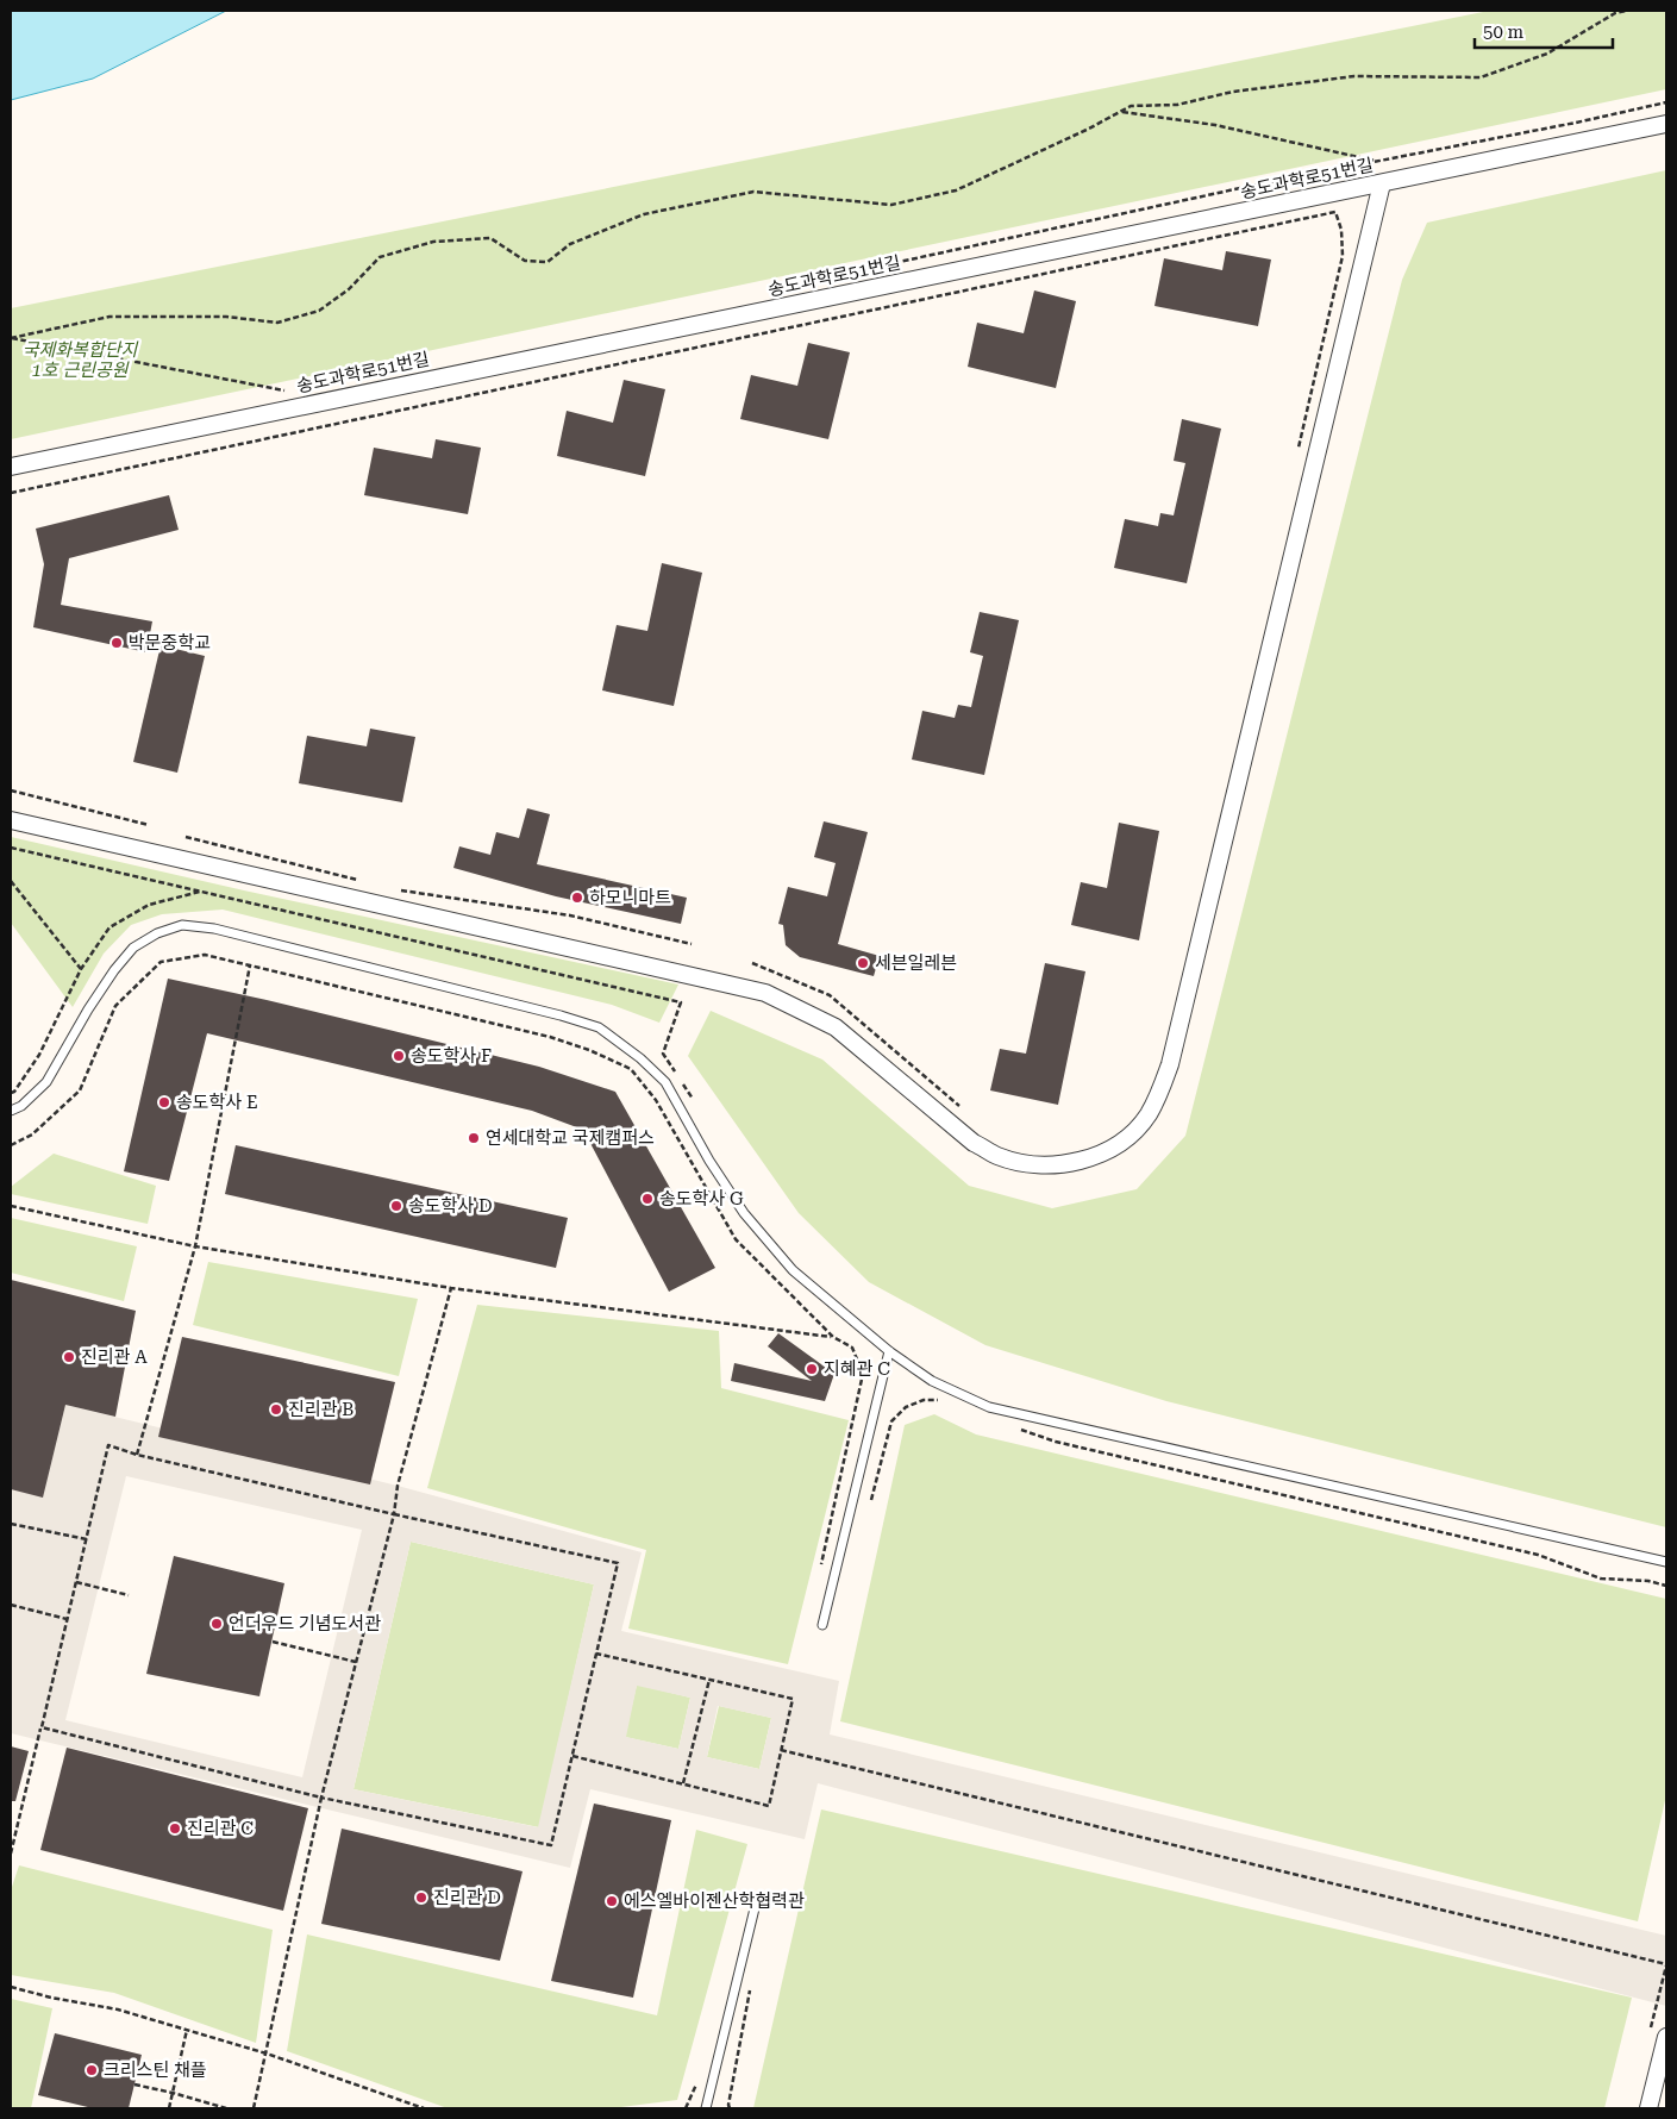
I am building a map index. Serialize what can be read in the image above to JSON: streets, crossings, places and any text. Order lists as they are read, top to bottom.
{
  "streets": {
    "street": ["송도과학로51번길"]
  },
  "parks": ["국제화복합단지 1호 근린공원"],
  "places": [
    "박문중학교",
    "하모니마트",
    "세븐일레븐",
    "송도학사 F",
    "송도학사 E",
    "연세대학교 국제캠퍼스",
    "송도학사 G",
    "송도학사 D",
    "진리관 A",
    "지혜관 C",
    "진리관 B",
    "언더우드 기념도서관",
    "진리관 C",
    "진리관 D",
    "에스엘바이젠산학협력관",
    "크리스틴 채플"
  ],
  "scale_bar": "50 m"
}
